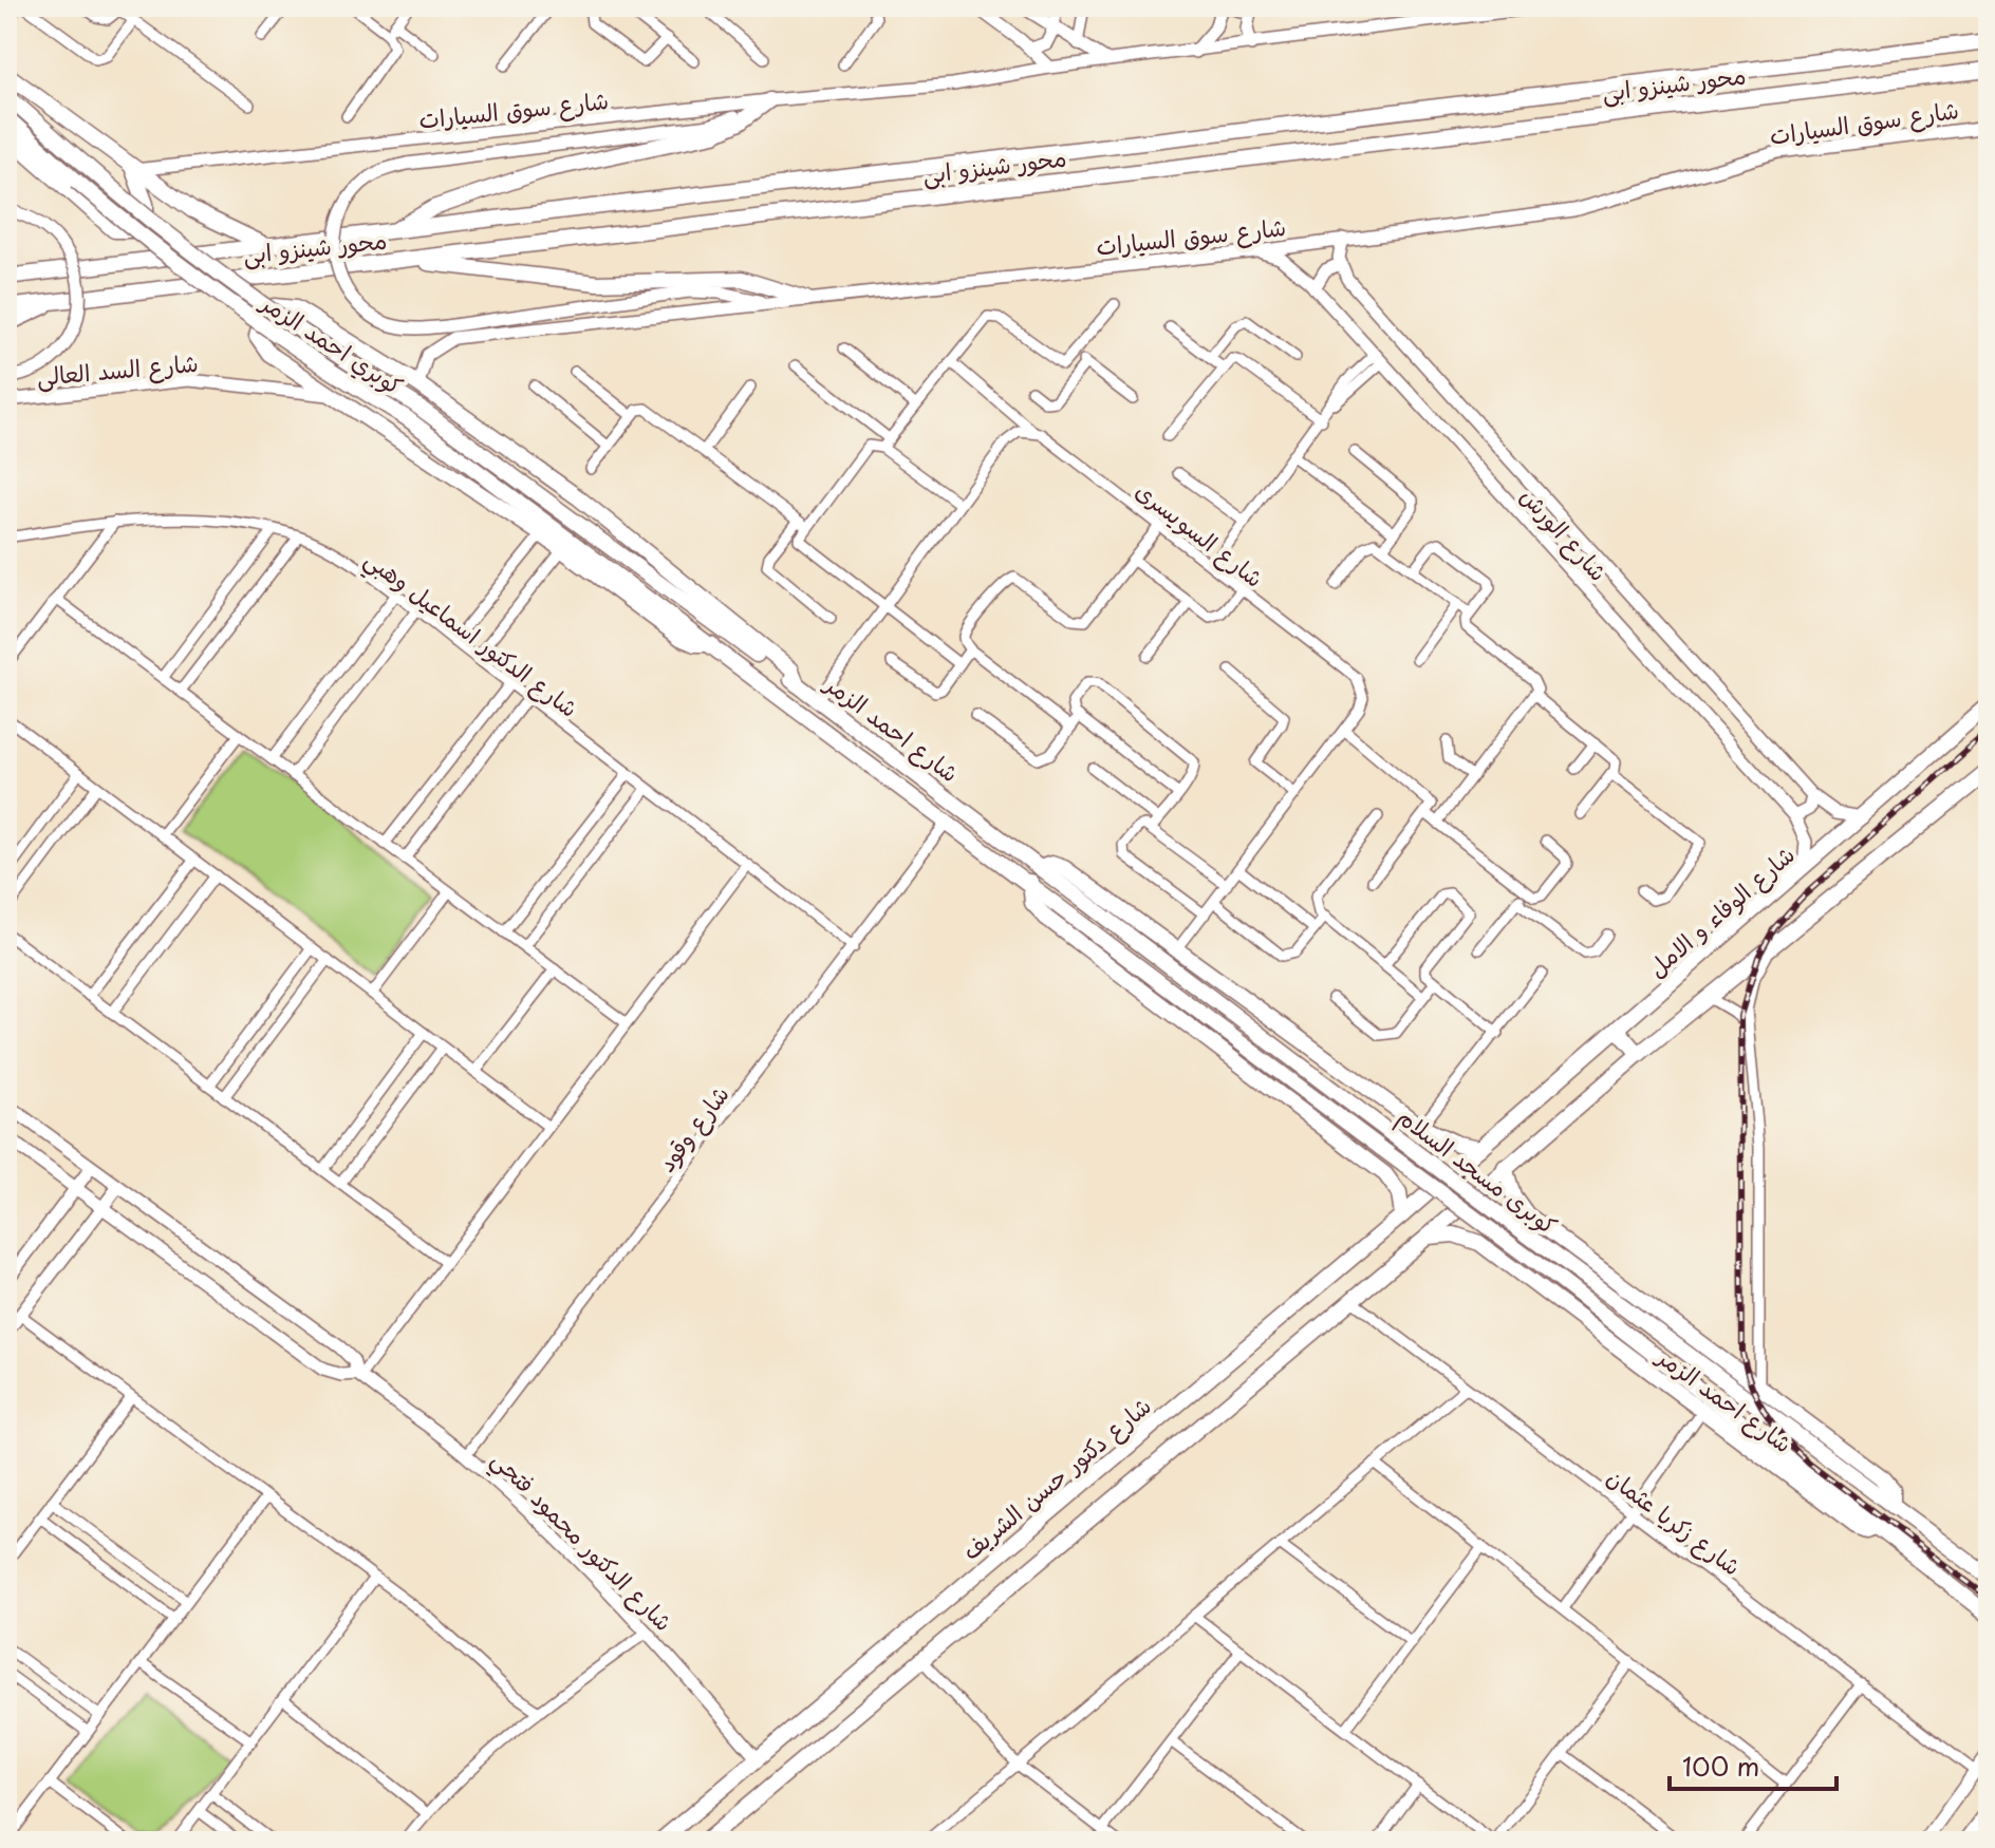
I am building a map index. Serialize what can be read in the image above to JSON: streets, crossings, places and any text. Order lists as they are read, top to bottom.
{
  "streets": {
    "main road": [
      "محور شينزو ابى",
      "كوبري احمد الزمر",
      "شارع احمد الزمر",
      "شارع الوفاء و الامل",
      "كوبرى مسجد السلام",
      "شارع دكتور حسن الشريف"
    ],
    "street": [
      "شارع سوق السيارات",
      "شارع السد العالى",
      "شارع السويسرى",
      "شارع الورش",
      "شارع الدكتور اسماعيل وهبي",
      "شارع وقود",
      "شارع زكريا عثمان",
      "شارع الدكتور محمود فتحي"
    ]
  },
  "crossings": [
    ["شارع سوق السيارات", "شارع الورش"],
    ["شارع سوق السيارات", "شارع احمد الزمر"],
    ["شارع السد العالى", "شارع احمد الزمر"],
    ["شارع السويسرى", "شارع احمد الزمر"],
    ["شارع الورش", "شارع الوفاء و الامل"],
    ["شارع الدكتور اسماعيل وهبي", "شارع وقود"],
    ["شارع احمد الزمر", "شارع الوفاء و الامل"],
    ["شارع احمد الزمر", "شارع وقود"],
    ["شارع احمد الزمر", "كوبرى مسجد السلام"],
    ["شارع احمد الزمر", "شارع دكتور حسن الشريف"],
    ["شارع الوفاء و الامل", "شارع دكتور حسن الشريف"],
    ["شارع وقود", "شارع الدكتور محمود فتحي"],
    ["شارع دكتور حسن الشريف", "شارع الدكتور محمود فتحي"]
  ],
  "scale_bar": "100 m"
}
